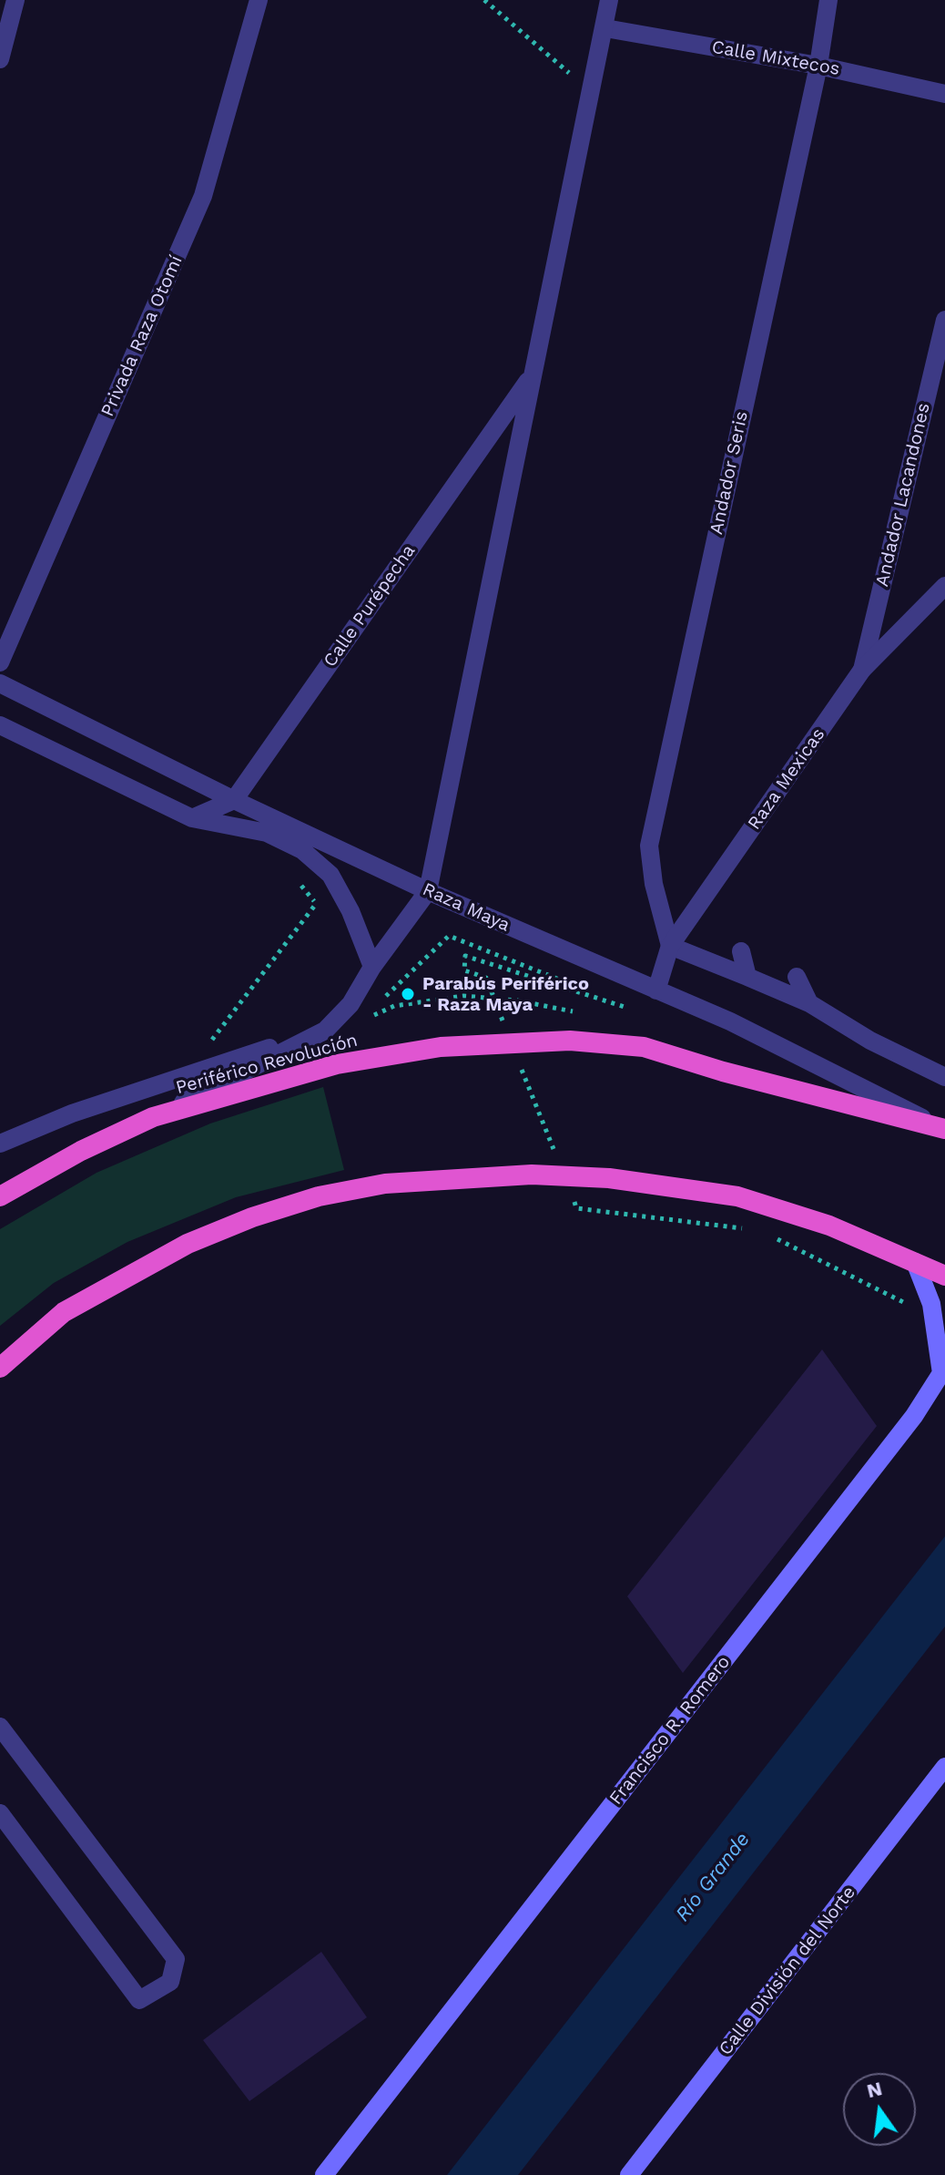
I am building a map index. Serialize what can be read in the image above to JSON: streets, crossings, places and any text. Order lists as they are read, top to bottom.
{
  "streets": {
    "highway": ["Periférico Revolución"],
    "main road": ["Francisco R. Romero", "Calle División del Norte"],
    "street": [
      "Calle Mixtecos",
      "Privada Raza Otomí",
      "Andador Seris",
      "Andador Lacandones",
      "Calle Purépecha",
      "Raza Mexicas",
      "Raza Maya"
    ]
  },
  "crossings": [
    ["Calle Mixtecos", "Andador Seris"],
    ["Calle Mixtecos", "Calle Purépecha"],
    ["Andador Seris", "Raza Mexicas"],
    ["Andador Lacandones", "Raza Mexicas"],
    ["Calle Purépecha", "Raza Maya"],
    ["Raza Mexicas", "Raza Maya"],
    ["Raza Maya", "Periférico Revolución"]
  ],
  "water": ["Río Grande"],
  "places": ["Parabús Periférico - Raza Maya"],
  "north": "top"
}
